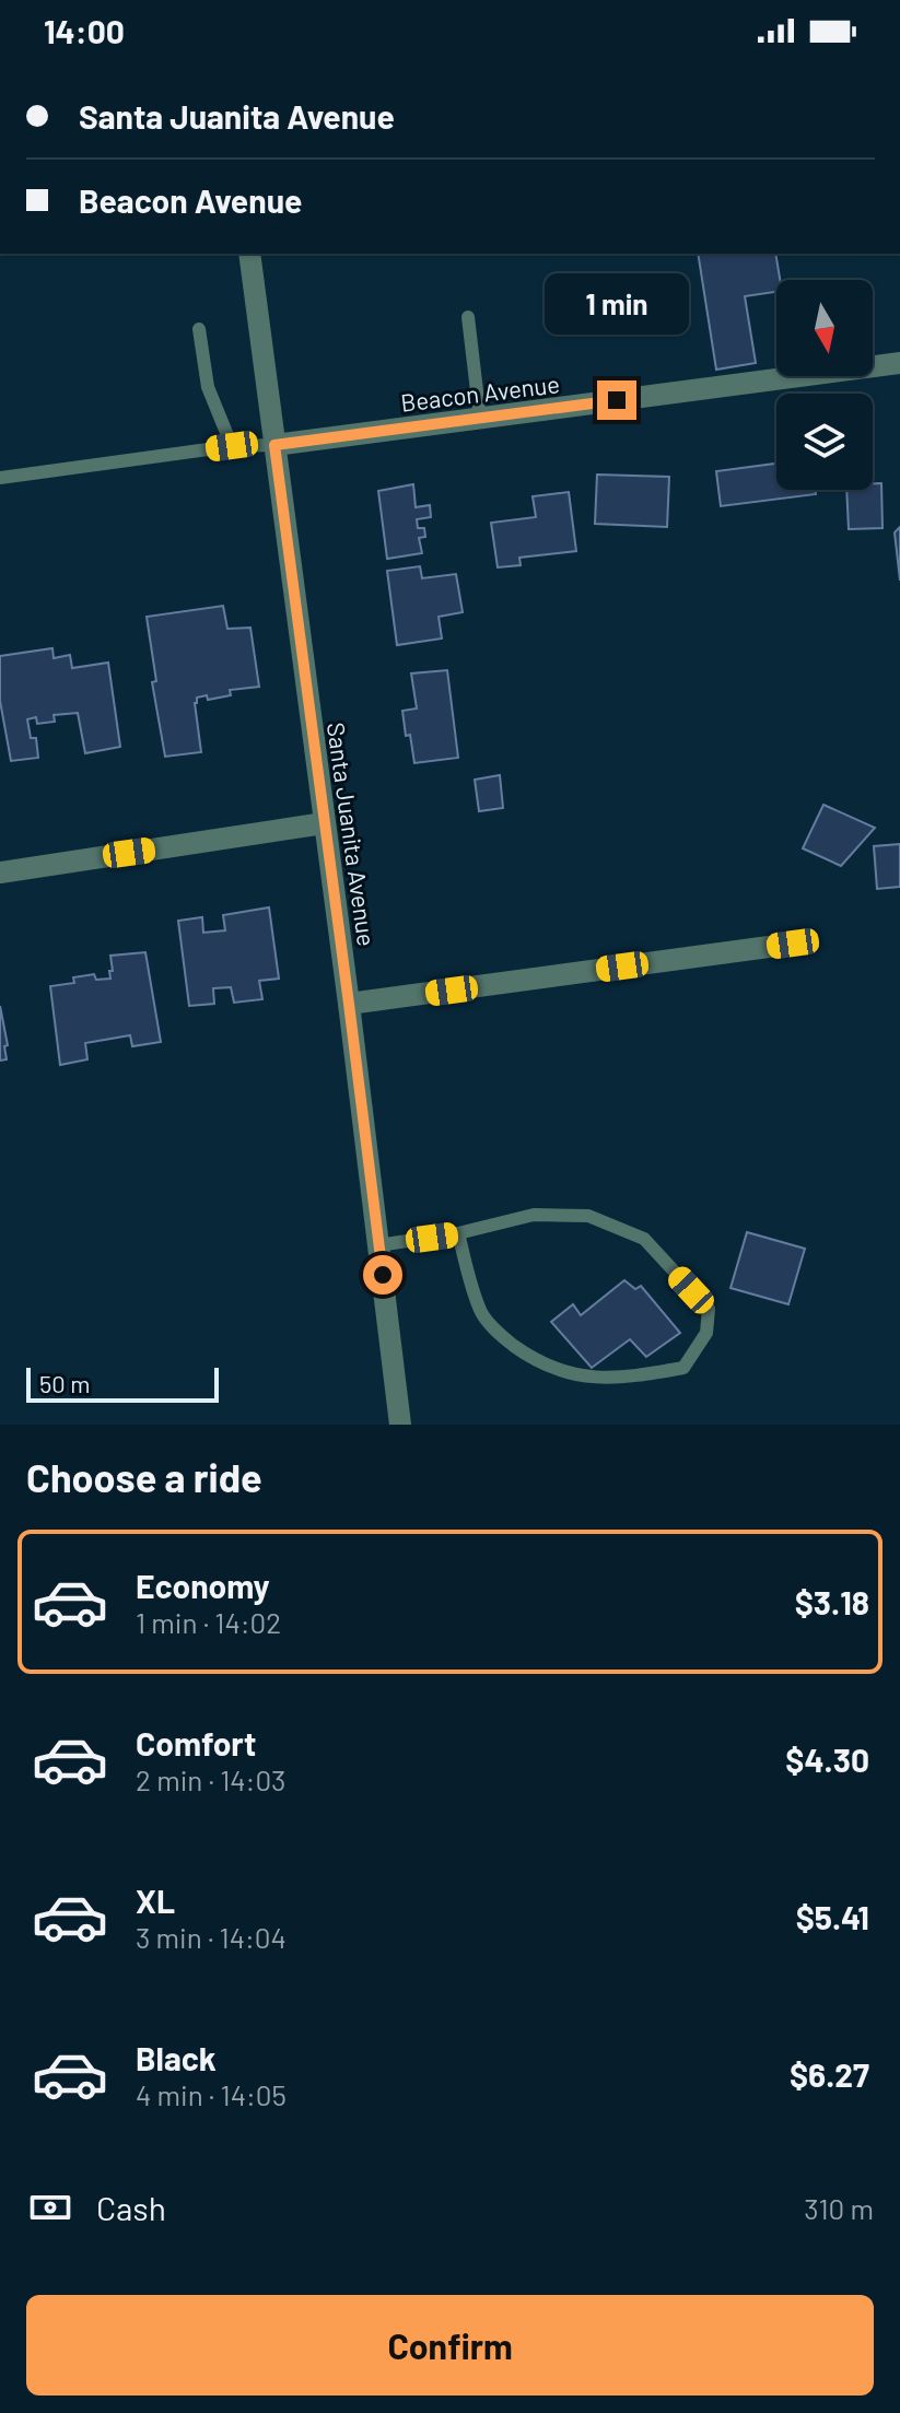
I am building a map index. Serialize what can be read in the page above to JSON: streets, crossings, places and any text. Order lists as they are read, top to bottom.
{
  "streets": {
    "street": ["Beacon Avenue", "Santa Juanita Avenue"]
  },
  "crossings": [
    ["Beacon Avenue", "Santa Juanita Avenue"]
  ],
  "scale_bar": "50 m",
  "north": "bottom",
  "page": {
    "status": "14:00",
    "banner": ["Santa Juanita Avenue", "Beacon Avenue"],
    "bubble": "1 min",
    "scale": "50 m",
    "heading": "Choose a ride",
    "list": [
      {
        "name": "Economy",
        "note": "1 min · 14:02",
        "value": "$3.18"
      },
      {
        "name": "Comfort",
        "note": "2 min · 14:03",
        "value": "$4.30"
      },
      {
        "name": "XL",
        "note": "3 min · 14:04",
        "value": "$5.41"
      },
      {
        "name": "Black",
        "note": "4 min · 14:05",
        "value": "$6.27"
      }
    ],
    "pay": ["Cash", "310 m"],
    "buttons": "Confirm"
  }
}
